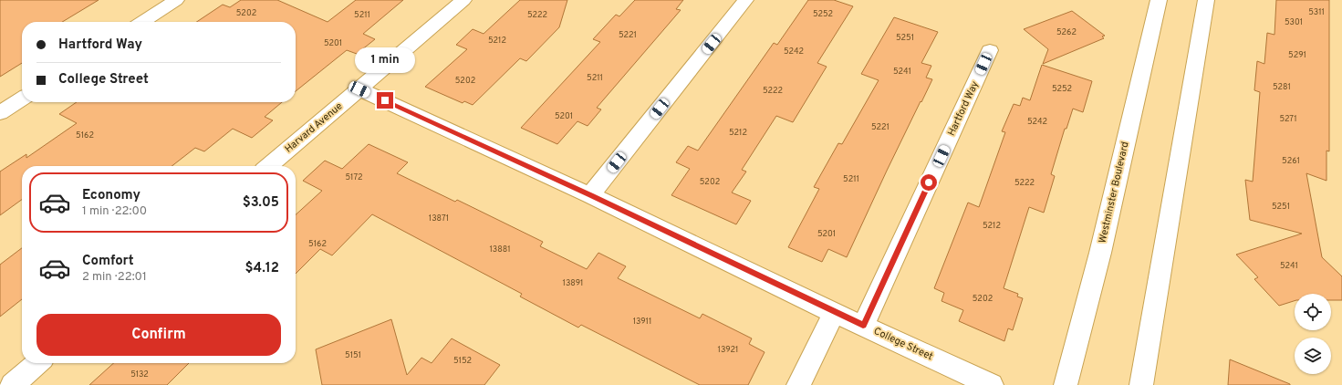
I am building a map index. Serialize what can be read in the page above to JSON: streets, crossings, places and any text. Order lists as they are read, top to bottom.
{
  "streets": {
    "street": [
      "Hartford Way",
      "Harvard Avenue",
      "Westminster Boulevard",
      "College Street"
    ]
  },
  "crossings": [
    ["Hartford Way", "College Street"],
    ["Harvard Avenue", "College Street"]
  ],
  "house_numbers": [
    "5311",
    "5202",
    "5252",
    "5211",
    "5222",
    "5301",
    "5262",
    "5221",
    "5251",
    "5212",
    "5201",
    "5242",
    "5291",
    "5241",
    "5211",
    "5202",
    "5281",
    "5252",
    "5222",
    "5201",
    "5271",
    "5242",
    "5221",
    "5212",
    "5162",
    "5261",
    "5172",
    "5211",
    "5202",
    "5222",
    "5251",
    "13871",
    "5212",
    "5201",
    "5162",
    "13881",
    "5241",
    "13891",
    "5202",
    "13911",
    "13921",
    "5151",
    "5152",
    "5132"
  ],
  "page": {
    "banner": ["Hartford Way", "College Street"],
    "bubble": "1 min",
    "list": [
      {
        "name": "Economy",
        "note": "1 min · 22:00",
        "value": "$3.05"
      },
      {
        "name": "Comfort",
        "note": "2 min · 22:01",
        "value": "$4.12"
      }
    ],
    "buttons": "Confirm"
  }
}
